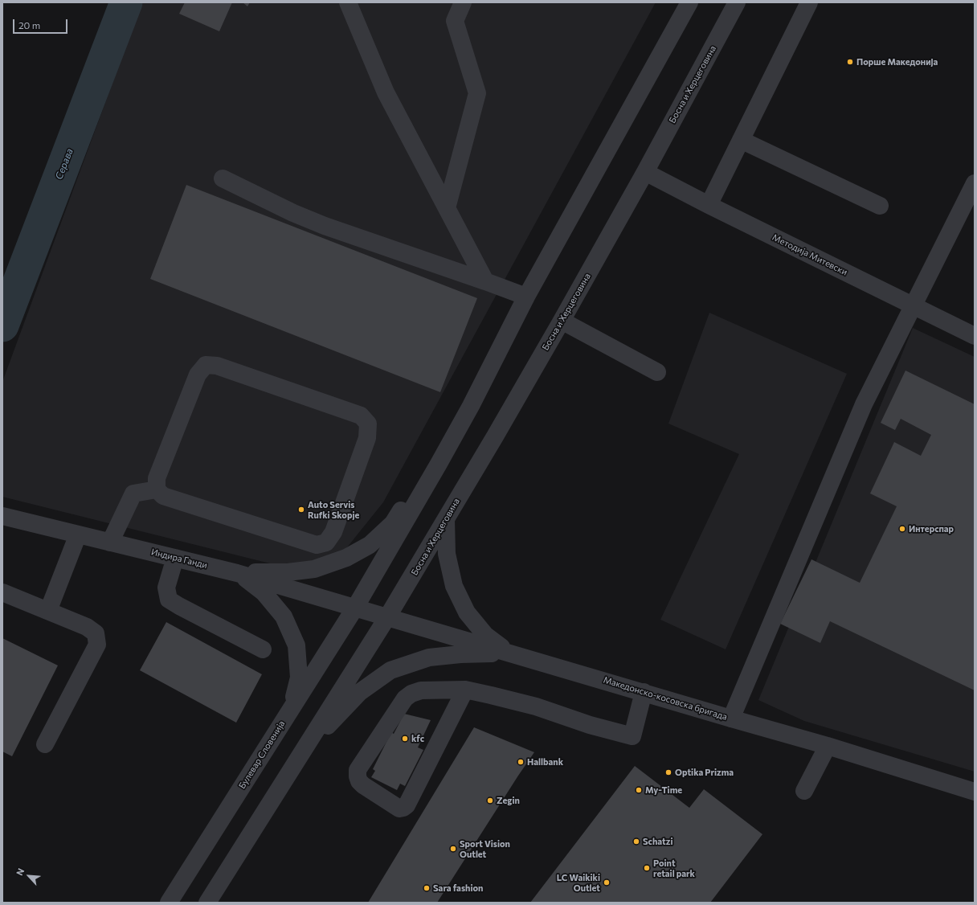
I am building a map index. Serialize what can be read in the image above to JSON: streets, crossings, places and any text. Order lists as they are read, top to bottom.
{
  "streets": {
    "street": [
      "Босна и Херцеговина",
      "Методија Митевски",
      "Индира Ганди",
      "Македонско-косовска бригада",
      "Булевар Словенија"
    ]
  },
  "crossings": [
    ["Босна и Херцеговина", "Методија Митевски"],
    ["Босна и Херцеговина", "Македонско-косовска бригада"],
    ["Индира Ганди", "Македонско-косовска бригада"],
    ["Индира Ганди", "Булевар Словенија"],
    ["Македонско-косовска бригада", "Булевар Словенија"]
  ],
  "water": ["Серава"],
  "places": [
    "Порше Македонија",
    "Auto Servis Rufki Skopje",
    "Интерспар",
    "kfc",
    "Hallbank",
    "Optika Prizma",
    "My-Time",
    "Zegin",
    "Schatzi",
    "Sport Vision Outlet",
    "Point retail park",
    "LC Waikiki Outlet",
    "Sara fashion"
  ],
  "scale_bar": "20 m",
  "north": "top left"
}
